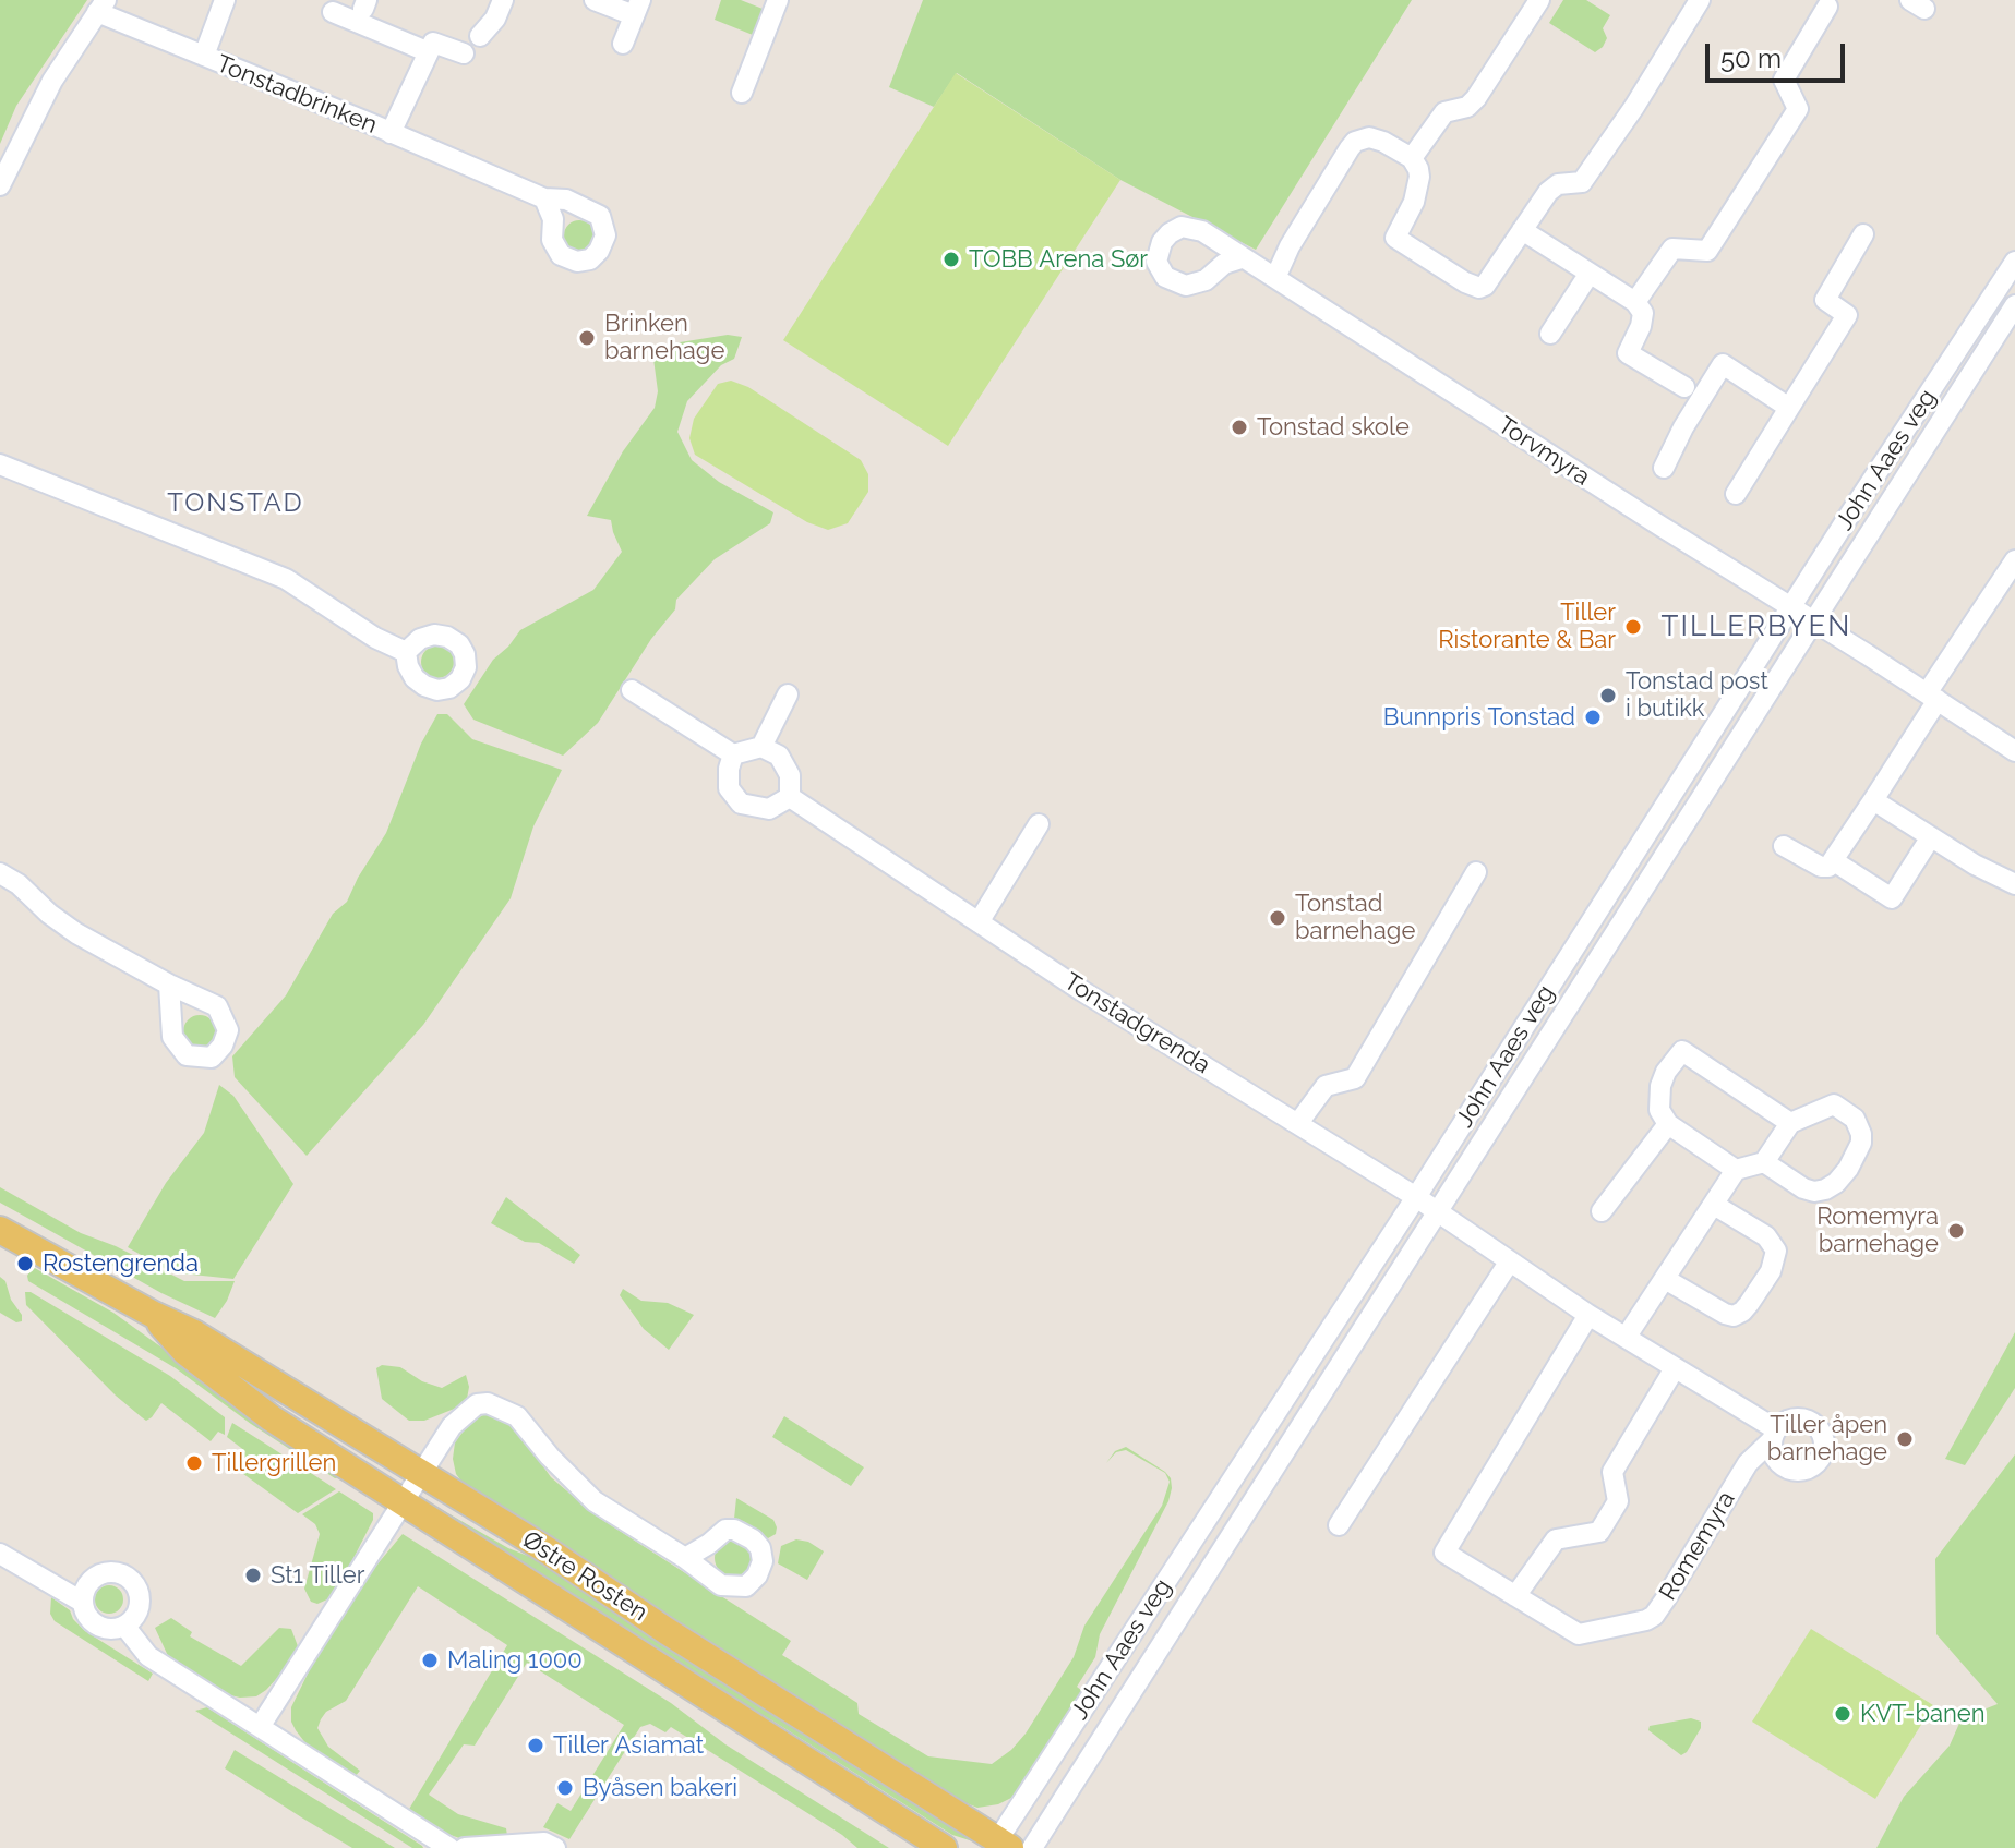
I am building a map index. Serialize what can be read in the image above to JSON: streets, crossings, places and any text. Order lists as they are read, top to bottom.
{
  "streets": {
    "main road": ["Østre Rosten"],
    "street": [
      "Tonstadbrinken",
      "Torvmyra",
      "John Aaes veg",
      "Tonstadgrenda",
      "Romemyra"
    ]
  },
  "crossings": [
    ["Torvmyra", "John Aaes veg"],
    ["John Aaes veg", "Tonstadgrenda"],
    ["John Aaes veg", "Romemyra"],
    ["John Aaes veg", "Østre Rosten"],
    ["Tonstadgrenda", "Romemyra"]
  ],
  "districts": ["TONSTAD", "TILLERBYEN"],
  "places": [
    "TOBB Arena Sør",
    "Brinken barnehage",
    "Tonstad skole",
    "Tiller Ristorante & Bar",
    "Tonstad post i butikk",
    "Bunnpris Tonstad",
    "Tonstad barnehage",
    "Romemyra barnehage",
    "Rostengrenda",
    "Tiller åpen barnehage",
    "Tillergrillen",
    "St1 Tiller",
    "Maling 1000",
    "KVT-banen",
    "Tiller Asiamat",
    "Byåsen bakeri"
  ],
  "scale_bar": "50 m"
}
